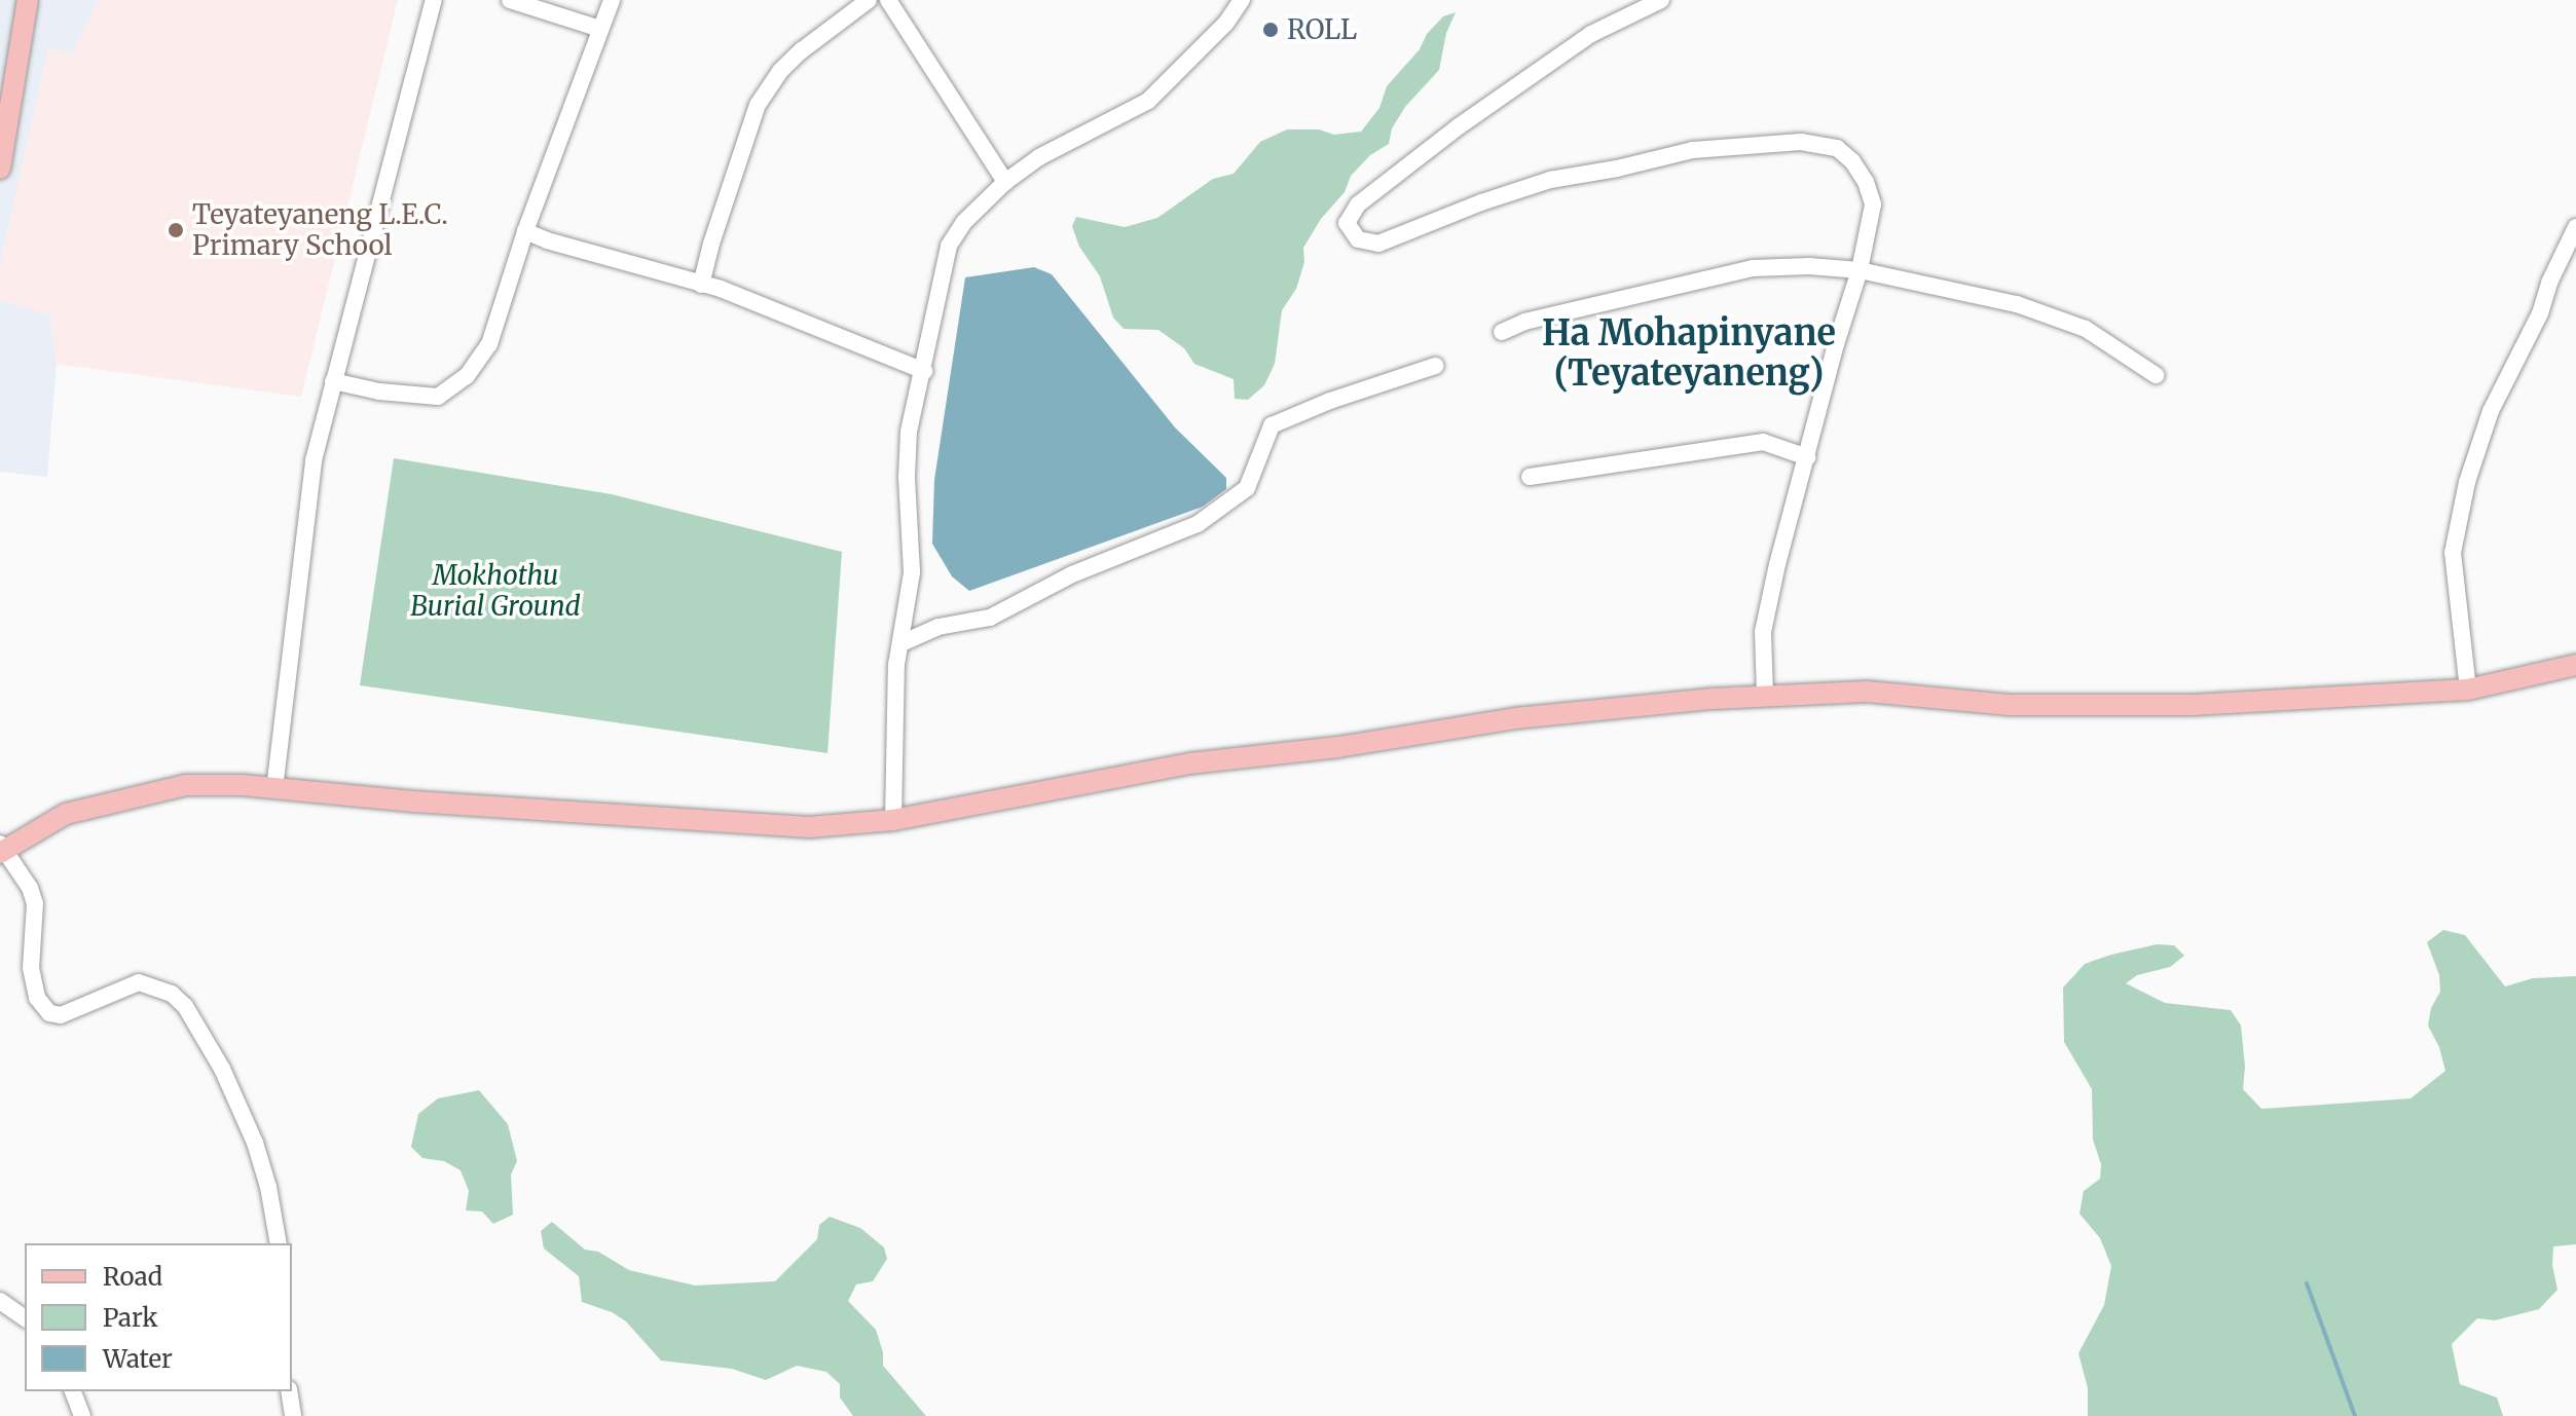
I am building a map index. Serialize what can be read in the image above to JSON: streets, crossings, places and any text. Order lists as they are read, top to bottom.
{
  "districts": ["Ha Mohapinyane (Teyateyaneng)"],
  "parks": ["Mokhothu Burial Ground"],
  "places": ["ROLL", "Teyateyaneng L.E.C. Primary School"],
  "legend": ["Road", "Park", "Water"]
}
